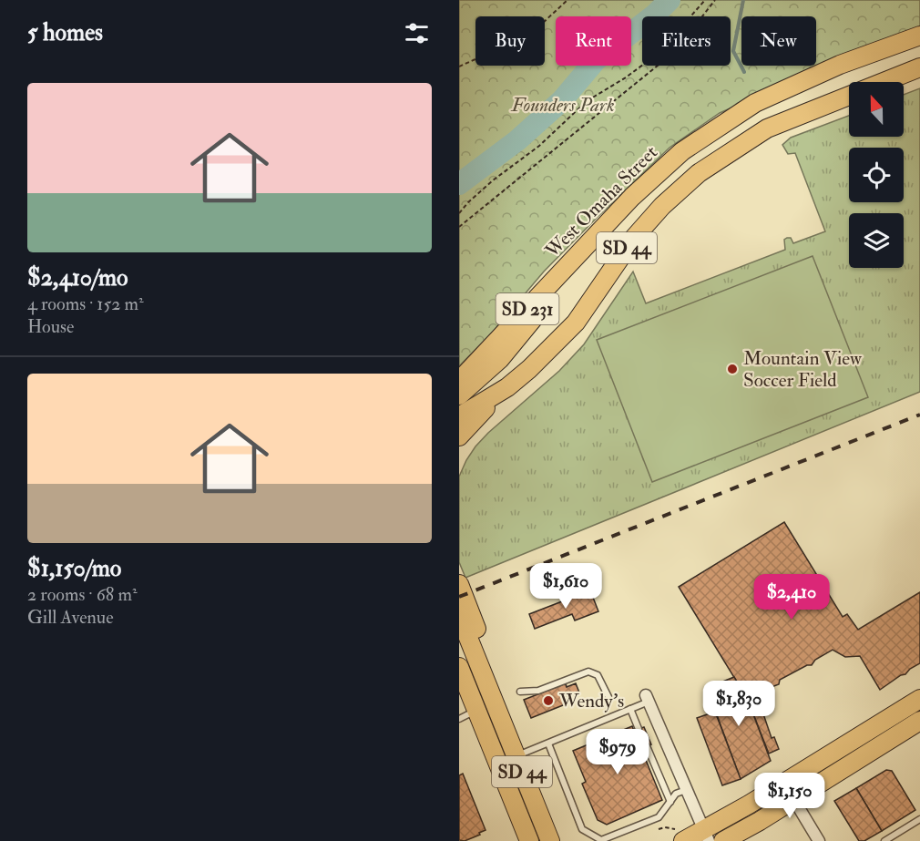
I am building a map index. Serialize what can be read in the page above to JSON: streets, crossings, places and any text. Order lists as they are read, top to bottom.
{
  "streets": {
    "main road": ["West Omaha Street", "SD 44", "SD 231"]
  },
  "parks": ["Founders Park"],
  "places": ["Mountain View Soccer Field", "Wendy's"],
  "north": "top",
  "page": {
    "heading": "5 homes",
    "chip": [
      "Buy",
      "Rent",
      "Filters",
      "New"
    ],
    "list": [
      {
        "name": "$2,410/mo",
        "note": "4 rooms · 152 m² · House"
      },
      {
        "name": "$1,150/mo",
        "note": "2 rooms · 68 m² · Gill Avenue"
      }
    ],
    "price": [
      "$1,610",
      "$2,410",
      "$1,830",
      "$979",
      "$1,150"
    ]
  }
}
